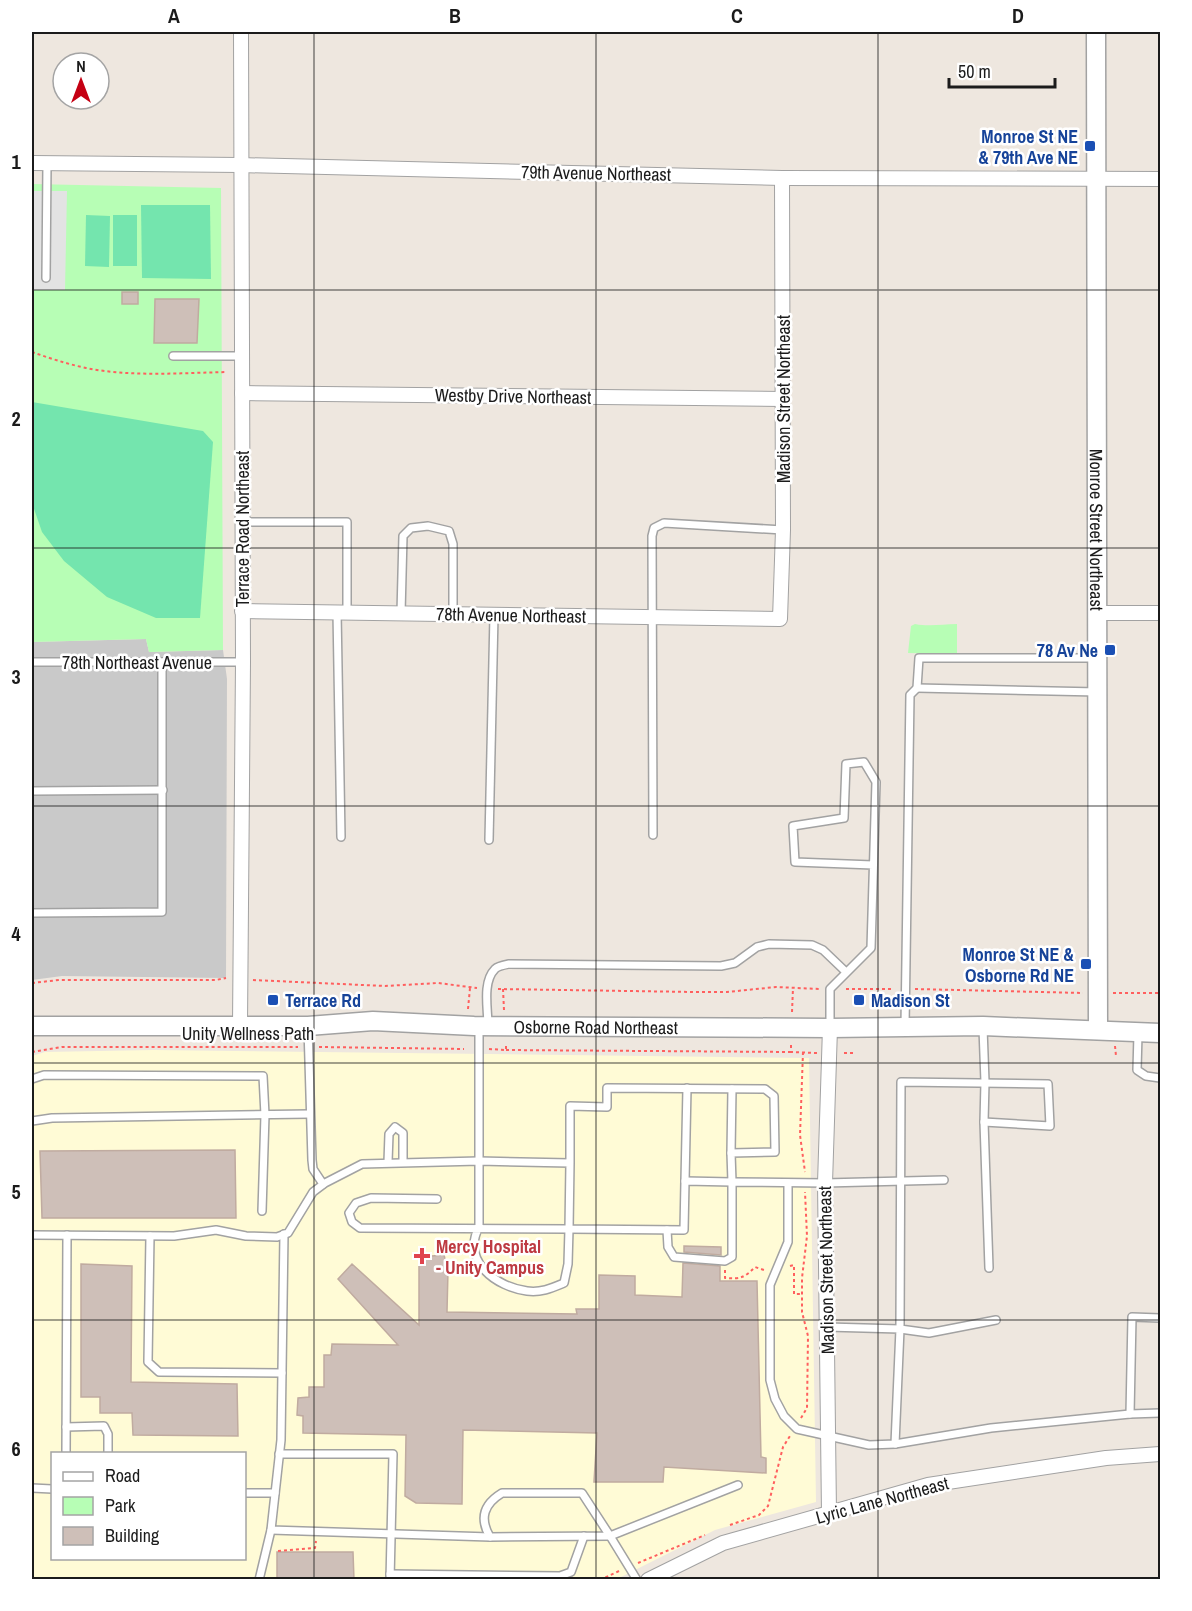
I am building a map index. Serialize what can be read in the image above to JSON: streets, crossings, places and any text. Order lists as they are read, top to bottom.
{
  "streets": {
    "street": [
      "79th Avenue Northeast",
      "Westby Drive Northeast",
      "Madison Street Northeast",
      "Terrace Road Northeast",
      "Monroe Street Northeast",
      "78th Avenue Northeast",
      "Osborne Road Northeast",
      "Lyric Lane Northeast"
    ],
    "lane": ["78th Northeast Avenue"],
    "path": ["Unity Wellness Path"]
  },
  "crossings": [
    ["79th Avenue Northeast", "Madison Street Northeast"],
    ["79th Avenue Northeast", "Terrace Road Northeast"],
    ["79th Avenue Northeast", "Monroe Street Northeast"],
    ["Westby Drive Northeast", "Madison Street Northeast"],
    ["Westby Drive Northeast", "Terrace Road Northeast"],
    ["Madison Street Northeast", "78th Avenue Northeast"],
    ["Madison Street Northeast", "Osborne Road Northeast"],
    ["Madison Street Northeast", "Lyric Lane Northeast"],
    ["Terrace Road Northeast", "78th Avenue Northeast"],
    ["Terrace Road Northeast", "78th Northeast Avenue"],
    ["Terrace Road Northeast", "Osborne Road Northeast"],
    ["Monroe Street Northeast", "Osborne Road Northeast"]
  ],
  "places": {
    "transit": [
      "Monroe St NE & 79th Ave NE",
      "78 Av Ne",
      "Monroe St NE & Osborne Rd NE",
      "Terrace Rd",
      "Madison St"
    ],
    "health": ["Mercy Hospital - Unity Campus"]
  },
  "legend": ["Road", "Park", "Building"],
  "scale_bar": "50 m",
  "north": "top",
  "grid": {
    "columns": [
      "A",
      "B",
      "C",
      "D"
    ],
    "rows": [
      "1",
      "2",
      "3",
      "4",
      "5",
      "6"
    ]
  }
}
